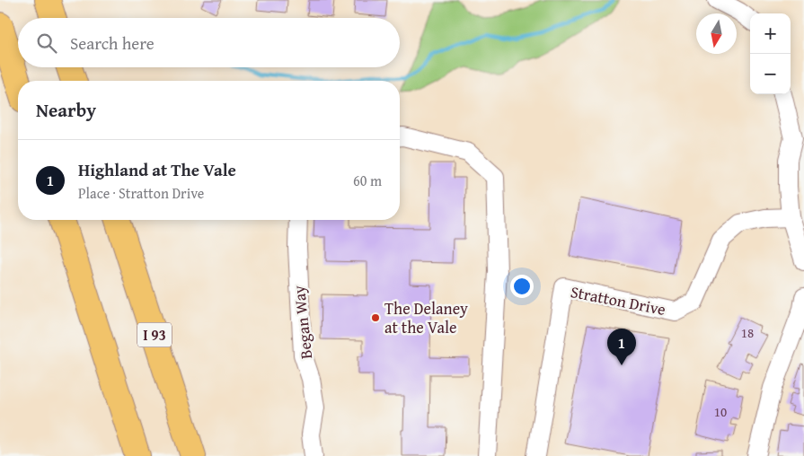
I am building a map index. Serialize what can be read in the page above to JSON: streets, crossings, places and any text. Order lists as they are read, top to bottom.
{
  "streets": {
    "highway": ["I 93"],
    "street": ["Stratton Drive", "Began Way"]
  },
  "places": ["The Delaney at the Vale"],
  "house_numbers": ["18", "10"],
  "north": "bottom",
  "page": {
    "map_buttons": ["+", "−"],
    "search": "Search here",
    "heading": "Nearby",
    "list": [
      {
        "mark": "1",
        "name": "Highland at The Vale",
        "note": "Place · Stratton Drive",
        "value": "60 m"
      }
    ],
    "pins": "1"
  }
}
